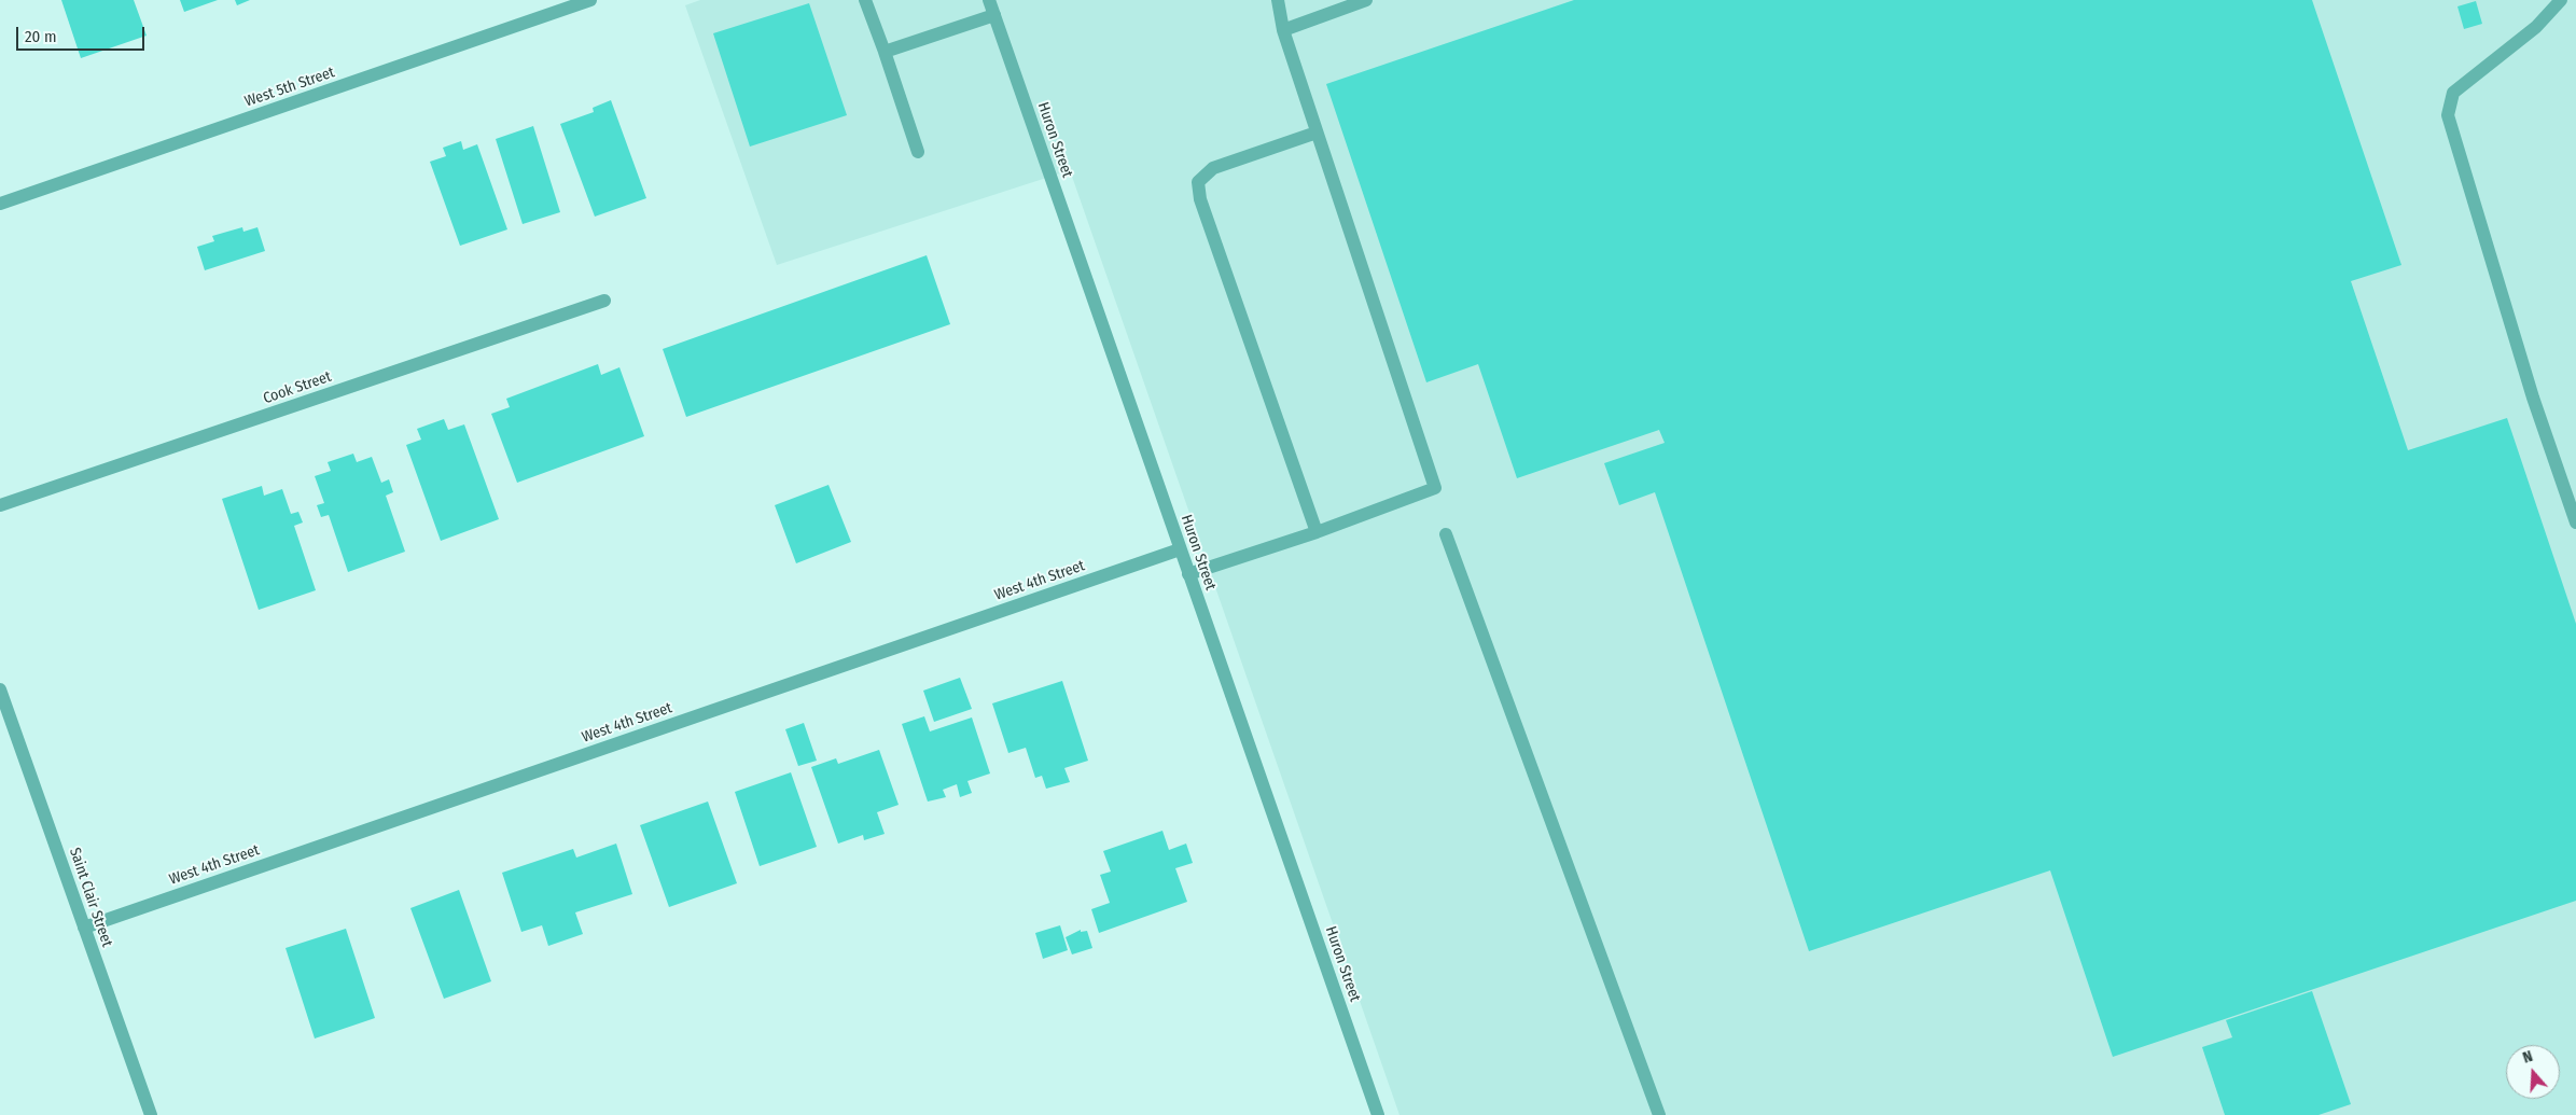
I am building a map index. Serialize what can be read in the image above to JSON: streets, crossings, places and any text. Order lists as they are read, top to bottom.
{
  "streets": {
    "street": [
      "West 5th Street",
      "Huron Street",
      "Cook Street",
      "West 4th Street",
      "Saint Clair Street"
    ]
  },
  "crossings": [
    ["Huron Street", "West 4th Street"],
    ["West 4th Street", "Saint Clair Street"]
  ],
  "scale_bar": "20 m",
  "north": "top"
}
